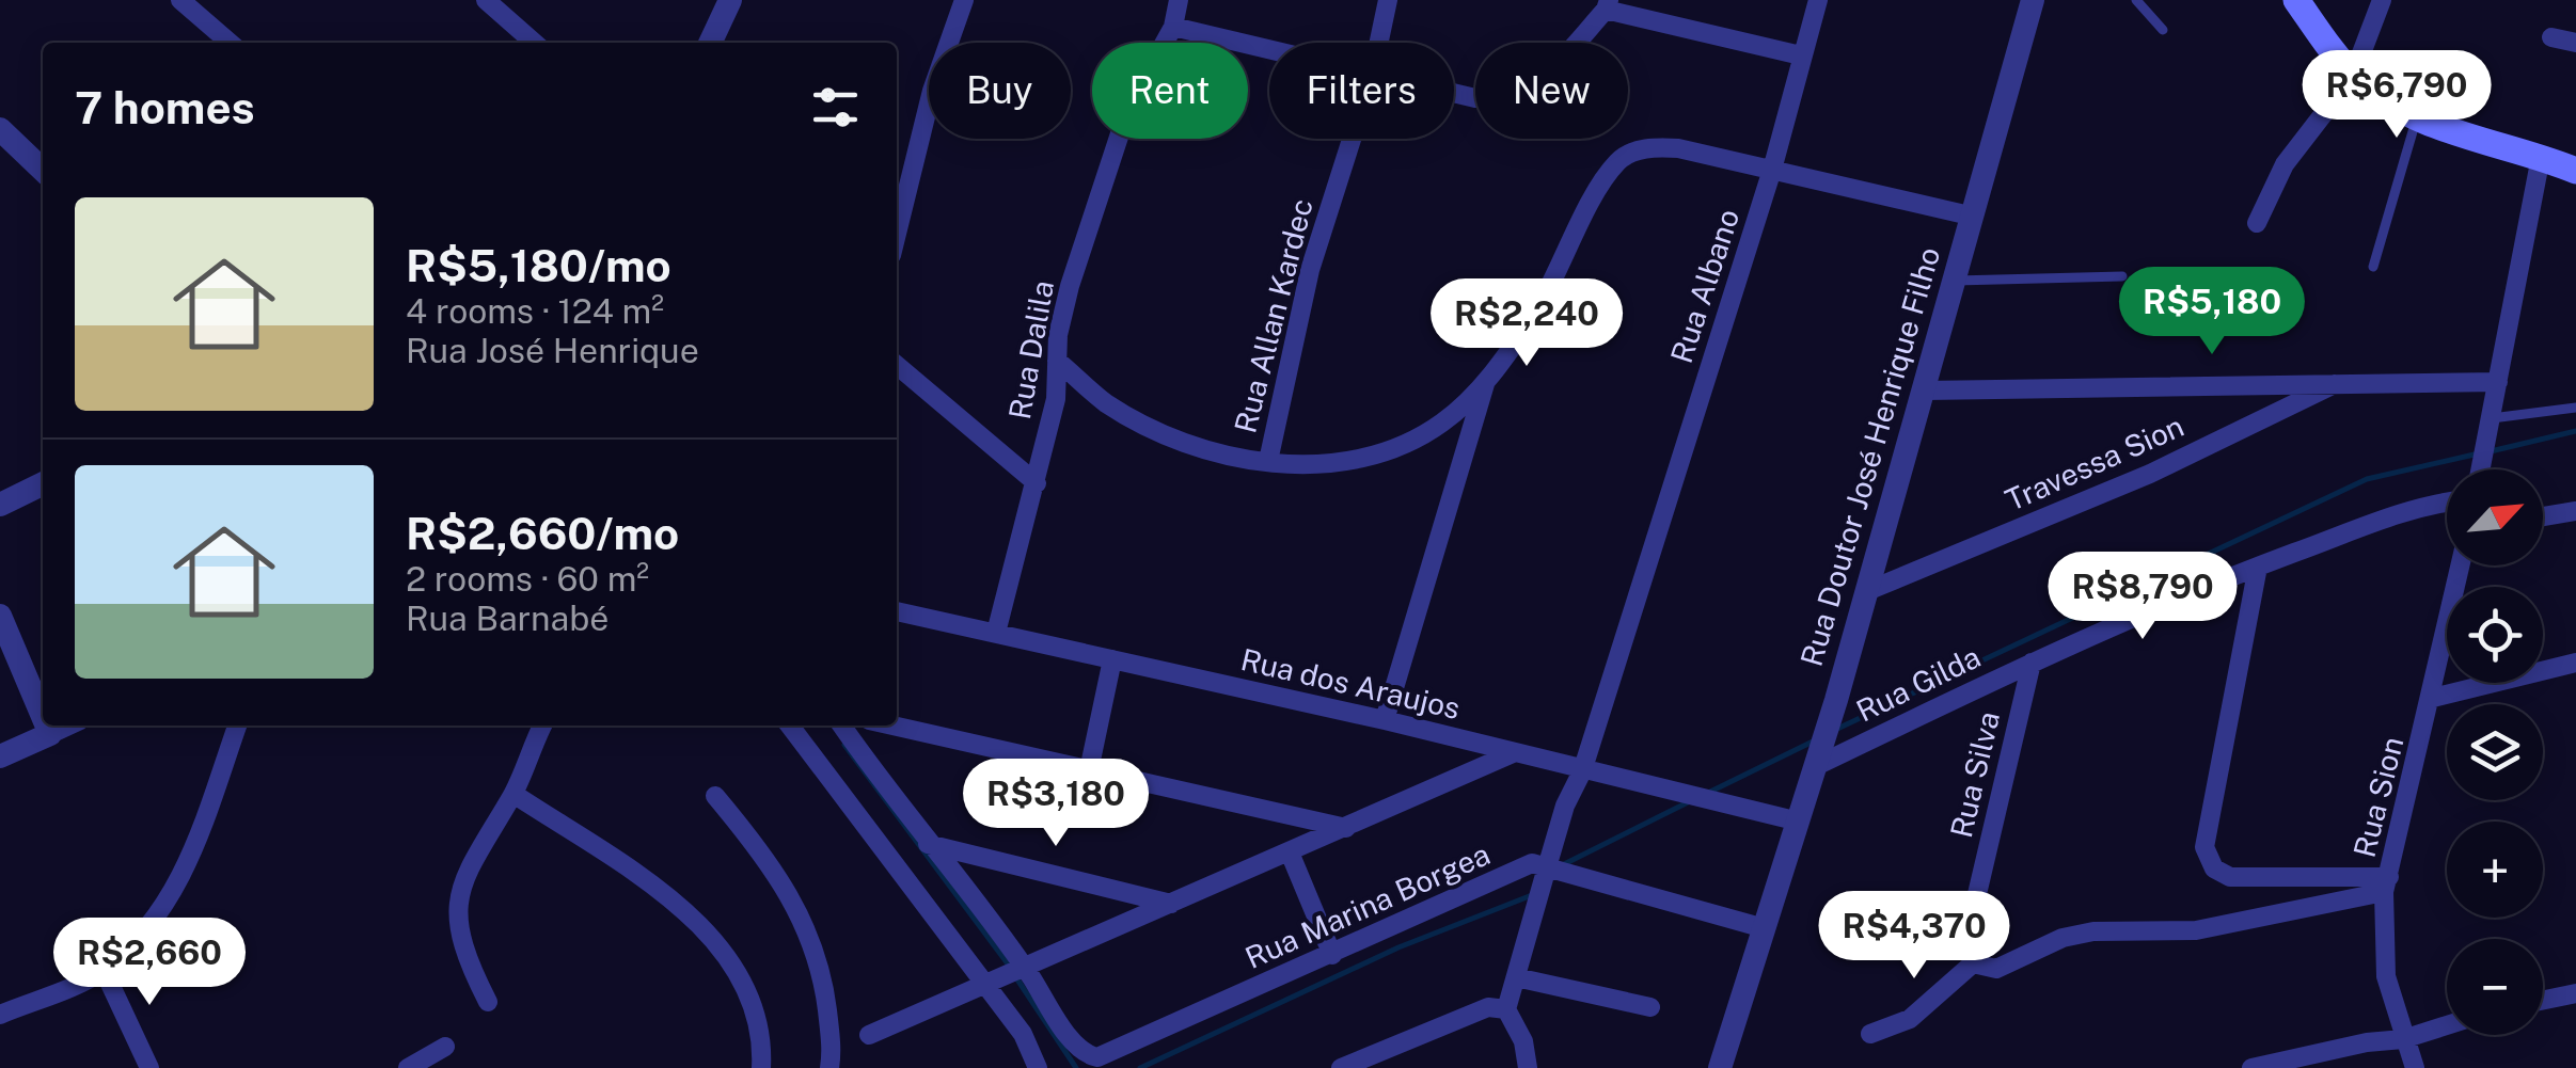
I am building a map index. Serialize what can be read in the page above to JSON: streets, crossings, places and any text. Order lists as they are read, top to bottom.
{
  "streets": {
    "street": [
      "Rua Albano",
      "Rua Allan Kardec",
      "Rua Dalila",
      "Rua Doutor José Henrique Filho",
      "Travessa Sion",
      "Rua dos Araujos",
      "Rua Gilda",
      "Rua Silva",
      "Rua Sion",
      "Rua Marina Borgea"
    ]
  },
  "crossings": [
    ["Rua Albano", "Rua dos Araujos"],
    ["Rua Dalila", "Rua dos Araujos"],
    ["Rua Doutor José Henrique Filho", "Travessa Sion"],
    ["Rua Doutor José Henrique Filho", "Rua dos Araujos"],
    ["Rua Doutor José Henrique Filho", "Rua Gilda"],
    ["Rua Gilda", "Rua Silva"]
  ],
  "north": "top right",
  "page": {
    "chip": [
      "Buy",
      "Rent",
      "Filters",
      "New"
    ],
    "heading": "7 homes",
    "price": [
      "R$6,790",
      "R$5,180",
      "R$2,240",
      "R$8,790",
      "R$3,180",
      "R$4,370",
      "R$2,660"
    ],
    "list": [
      {
        "name": "R$5,180/mo",
        "note": "4 rooms · 124 m² · Rua José Henrique"
      },
      {
        "name": "R$2,660/mo",
        "note": "2 rooms · 60 m² · Rua Barnabé"
      }
    ],
    "map_buttons": ["+", "−"]
  }
}
